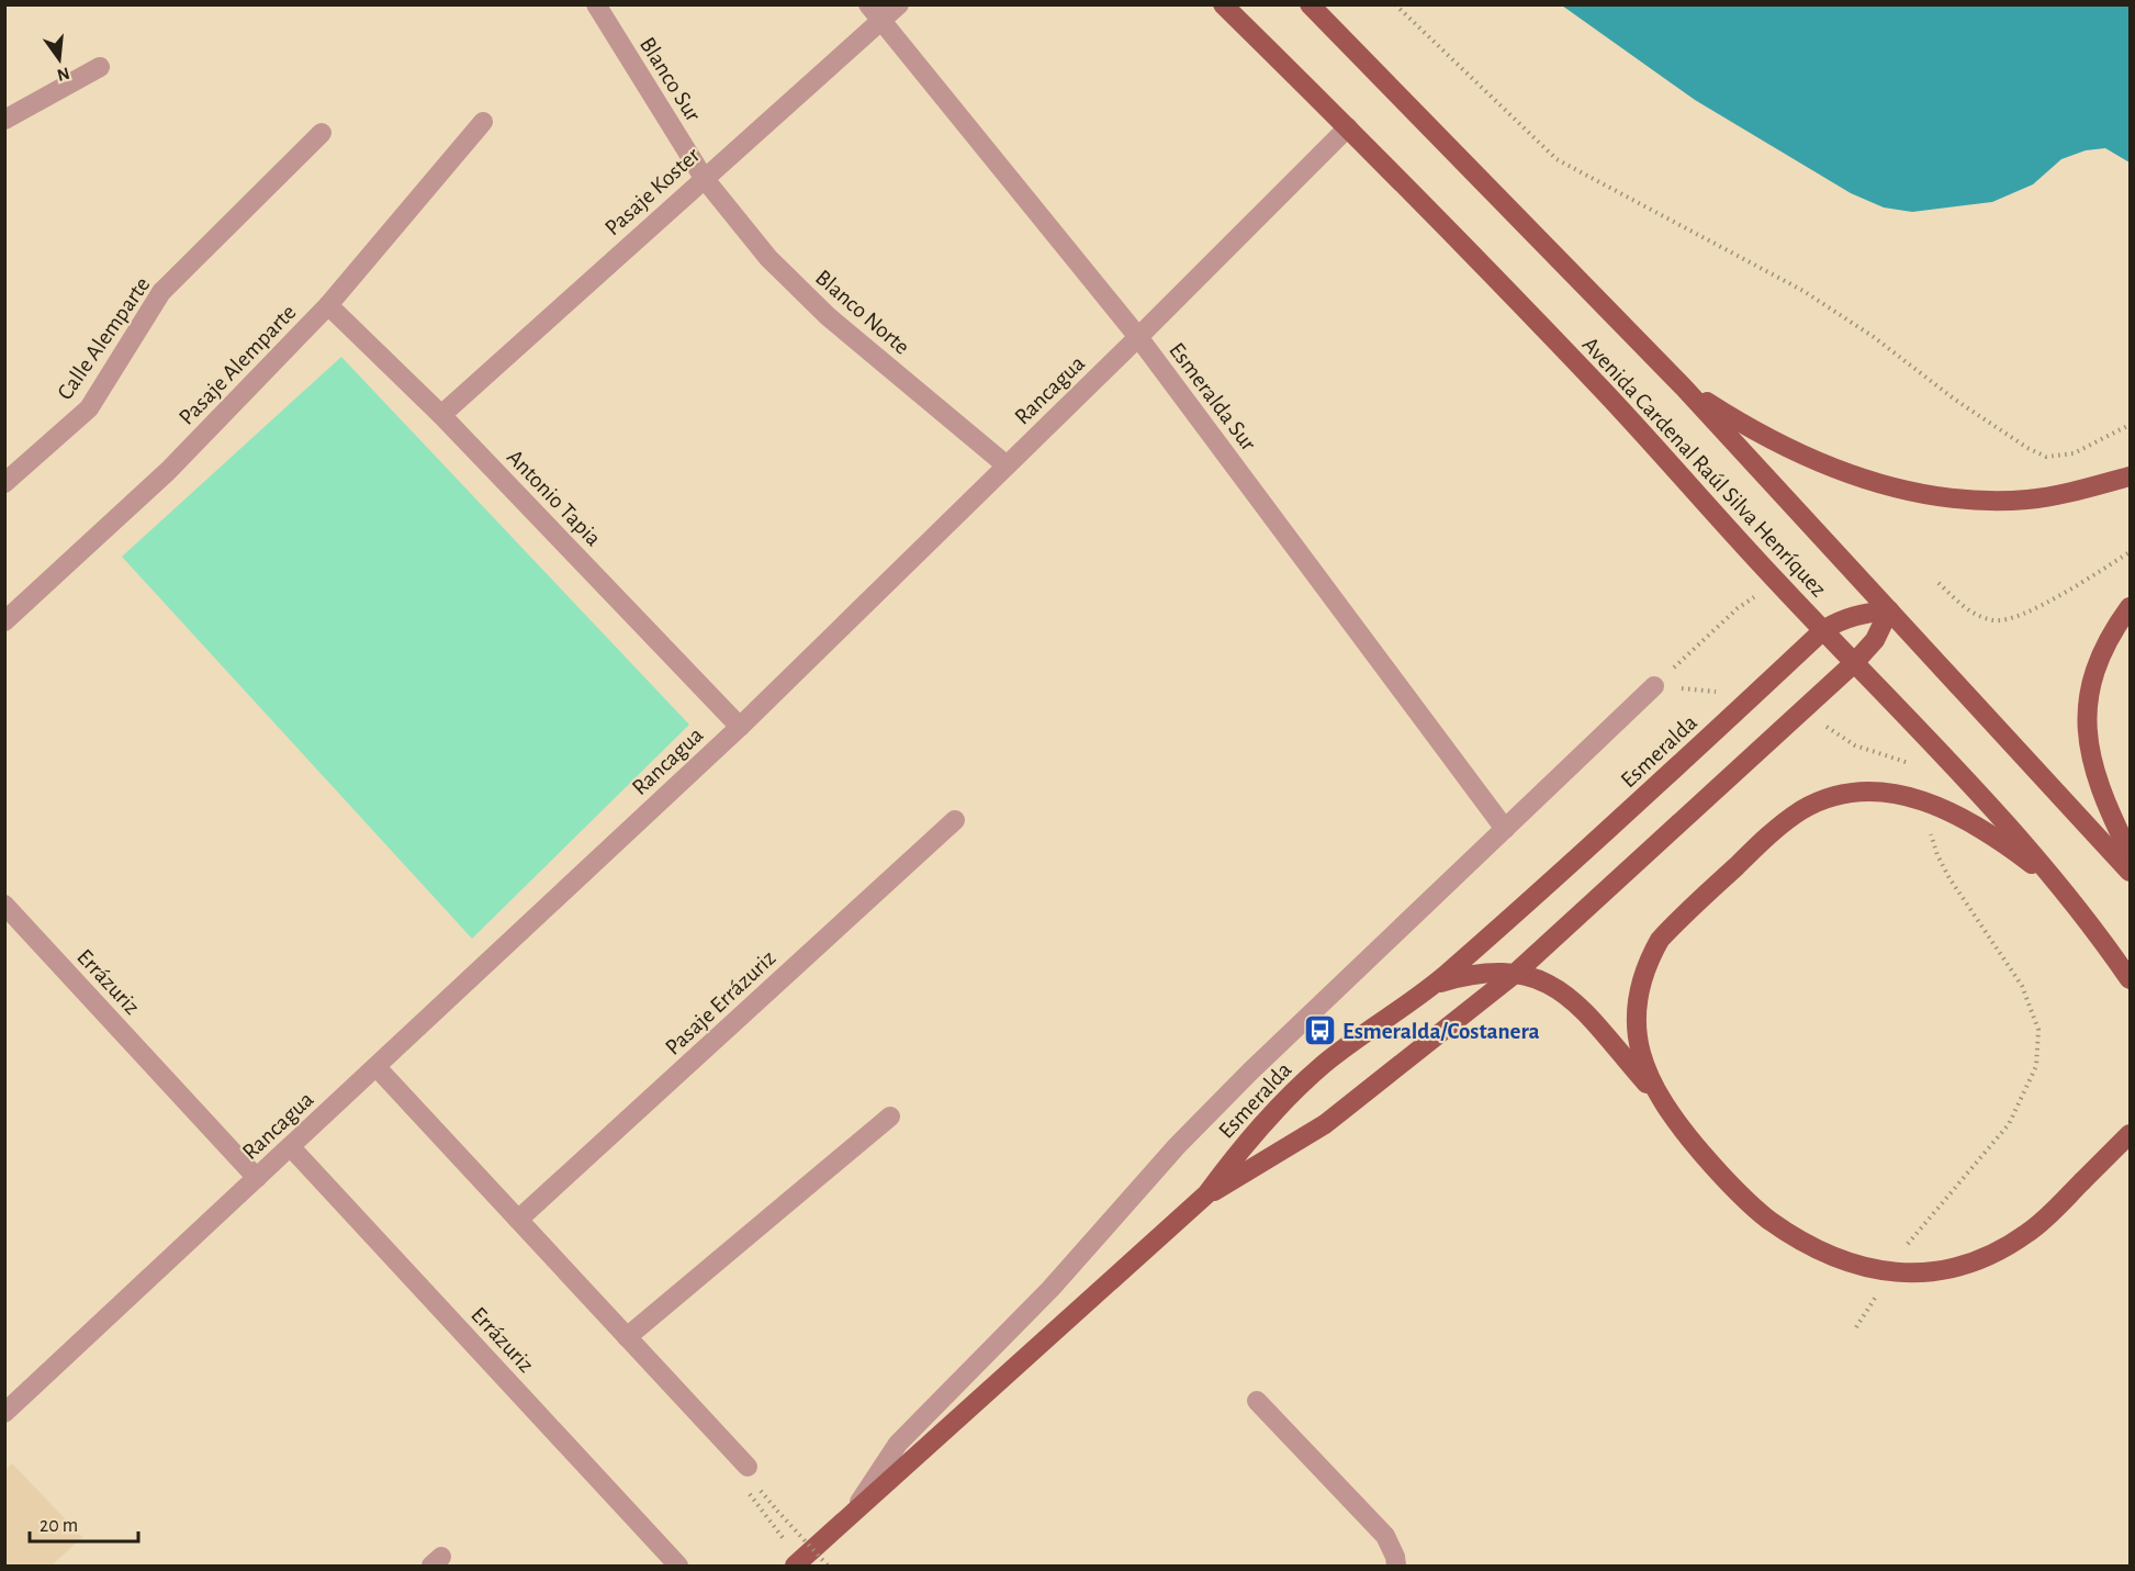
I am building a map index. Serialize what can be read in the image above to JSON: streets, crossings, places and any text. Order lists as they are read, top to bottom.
{
  "streets": {
    "main road": ["Avenida Cardenal Raúl Silva Henríquez", "Esmeralda"],
    "street": [
      "Blanco Sur",
      "Pasaje Koster",
      "Blanco Norte",
      "Calle Alemparte",
      "Pasaje Alemparte",
      "Rancagua",
      "Esmeralda Sur",
      "Antonio Tapia",
      "Errázuriz",
      "Pasaje Errázuriz"
    ]
  },
  "crossings": [
    ["Blanco Sur", "Pasaje Koster"],
    ["Blanco Sur", "Blanco Norte"],
    ["Pasaje Koster", "Blanco Norte"],
    ["Pasaje Koster", "Esmeralda Sur"],
    ["Pasaje Koster", "Antonio Tapia"],
    ["Blanco Norte", "Rancagua"],
    ["Pasaje Alemparte", "Antonio Tapia"],
    ["Rancagua", "Esmeralda Sur"],
    ["Rancagua", "Avenida Cardenal Raúl Silva Henríquez"],
    ["Rancagua", "Antonio Tapia"],
    ["Rancagua", "Errázuriz"],
    ["Esmeralda Sur", "Esmeralda"],
    ["Avenida Cardenal Raúl Silva Henríquez", "Esmeralda"]
  ],
  "places": {
    "bus stop": ["Esmeralda/Costanera"]
  },
  "scale_bar": "20 m",
  "north": "bottom"
}
